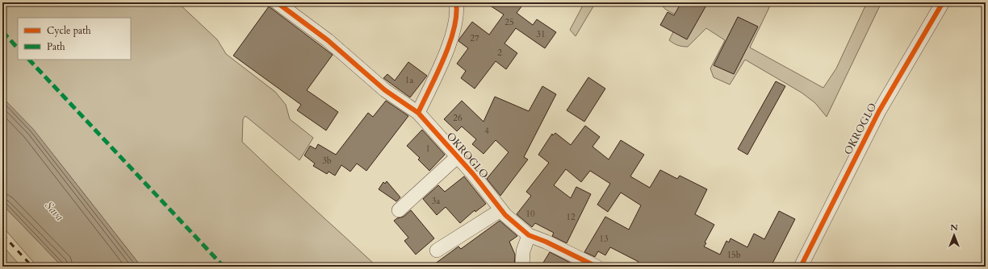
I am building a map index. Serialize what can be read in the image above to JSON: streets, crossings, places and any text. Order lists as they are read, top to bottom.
{
  "streets": {
    "street": ["OKROGLO"]
  },
  "water": ["Sava"],
  "house_numbers": [
    "25",
    "31",
    "27",
    "2",
    "1a",
    "26",
    "4",
    "1",
    "3b",
    "3a",
    "10",
    "12",
    "13",
    "15b"
  ],
  "legend": ["Cycle path", "Path"],
  "north": "top"
}
